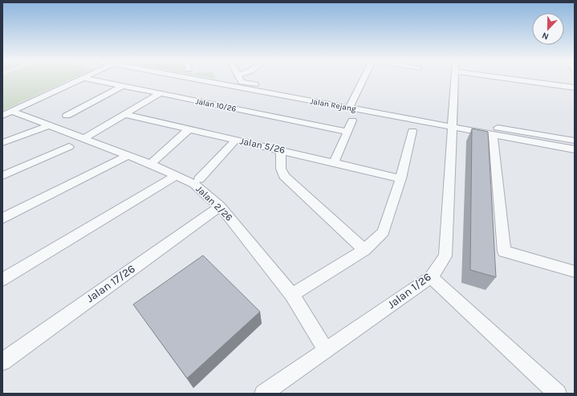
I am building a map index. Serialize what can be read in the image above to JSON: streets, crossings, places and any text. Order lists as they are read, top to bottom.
{
  "streets": {
    "street": [
      "Jalan 10/26",
      "Jalan Rejang",
      "Jalan 5/26",
      "Jalan 2/26",
      "Jalan 17/26",
      "Jalan 1/26"
    ]
  },
  "crossings": [
    ["Jalan 2/26", "Jalan 17/26"],
    ["Jalan 2/26", "Jalan 1/26"]
  ],
  "north": "bottom"
}
